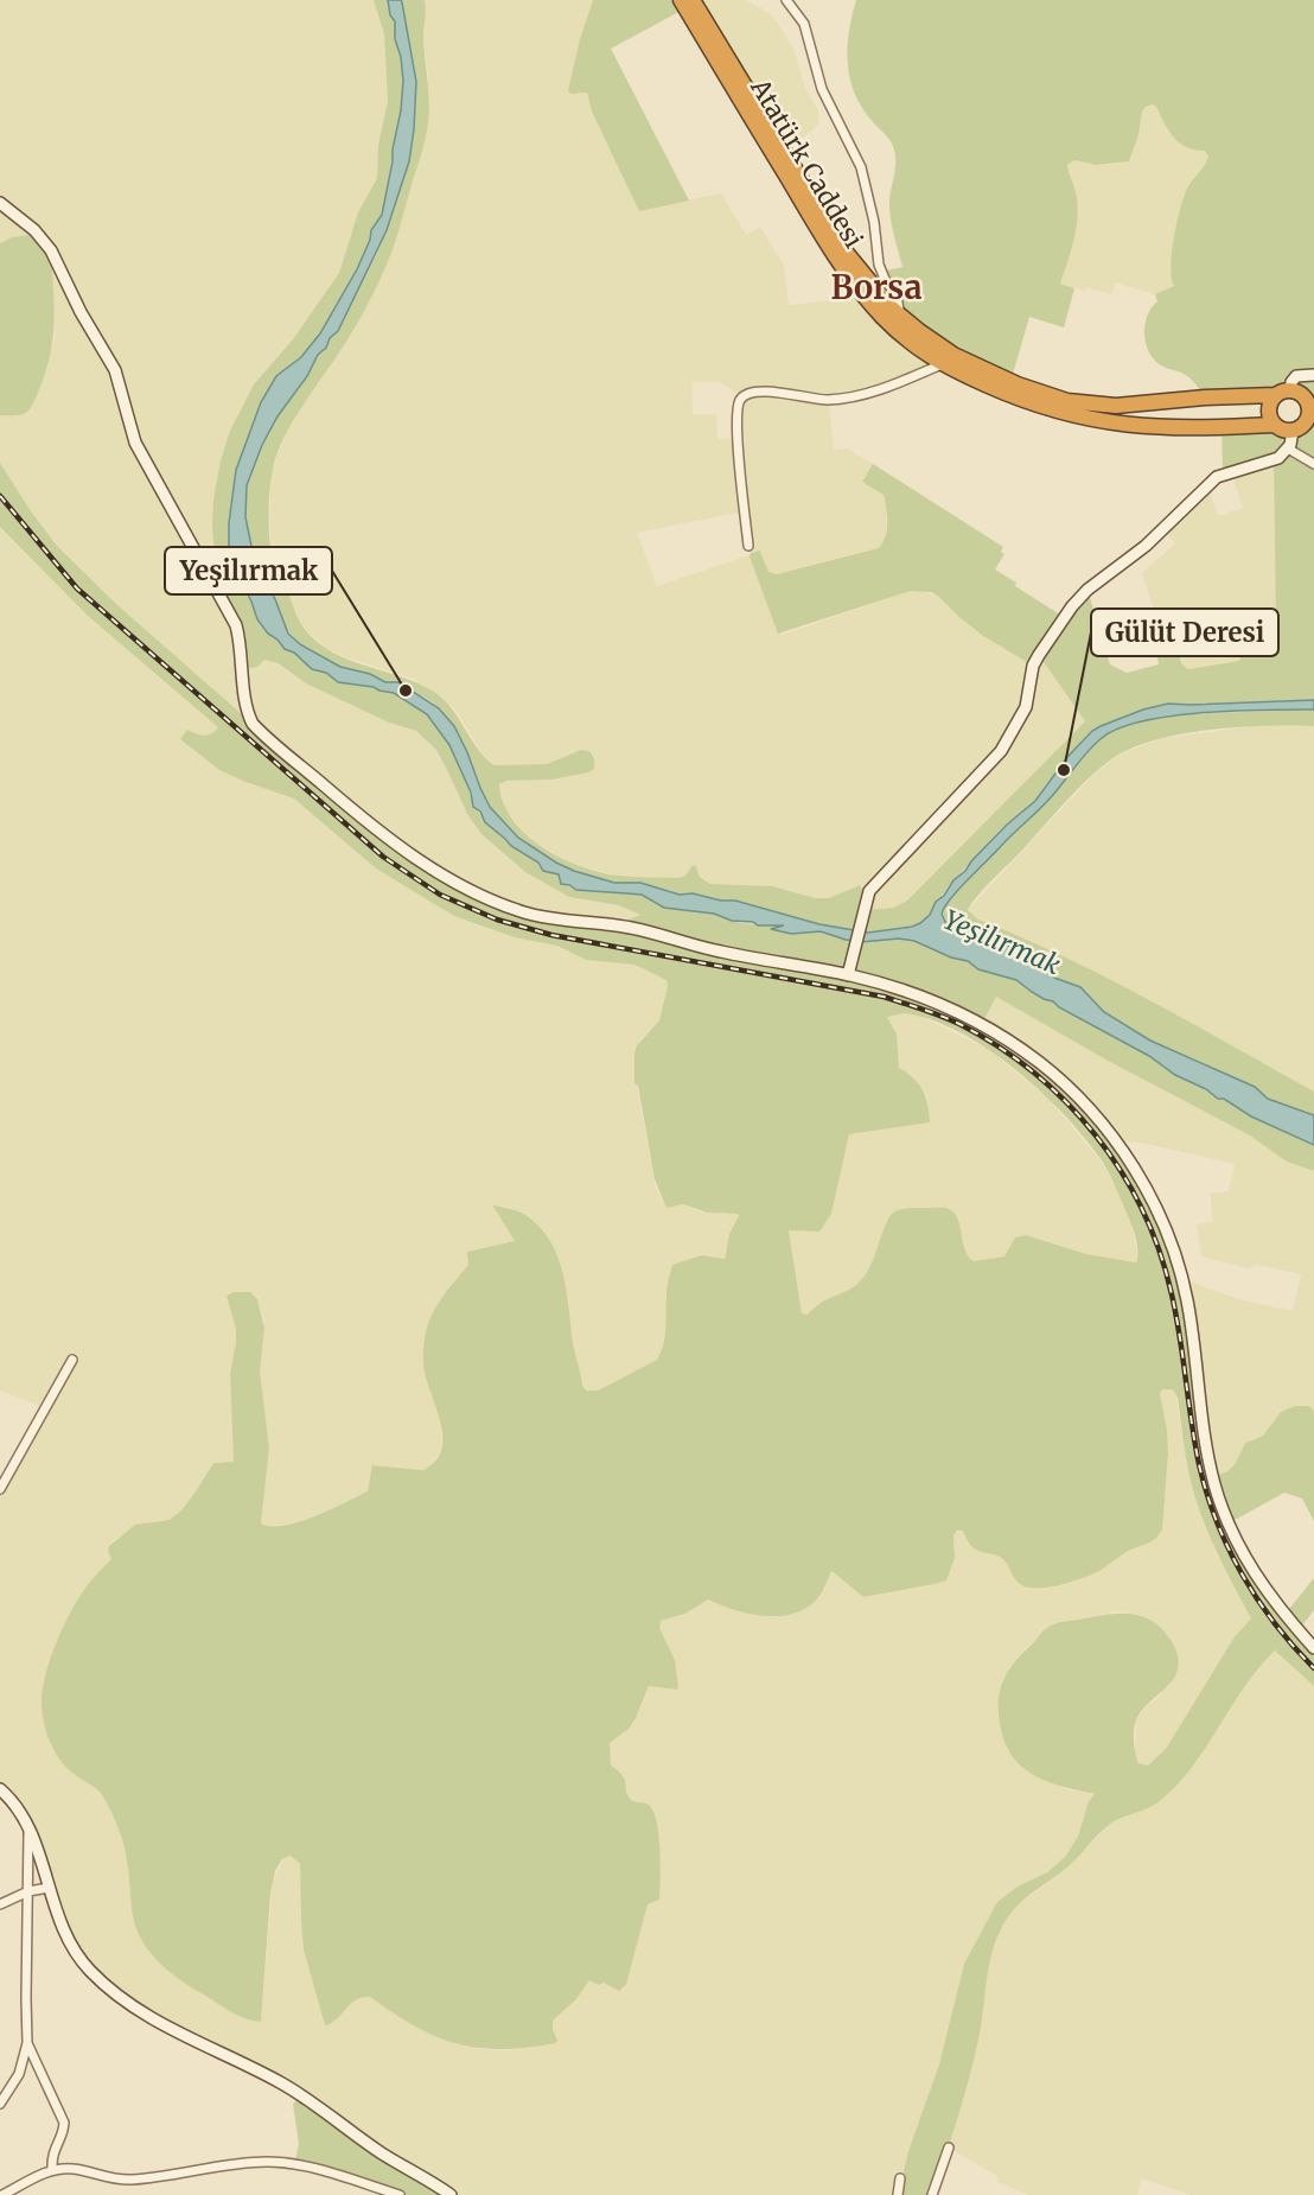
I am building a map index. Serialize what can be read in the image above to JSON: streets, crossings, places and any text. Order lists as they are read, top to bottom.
{
  "streets": {
    "highway": ["Atatürk Caddesi"]
  },
  "districts": ["Borsa"],
  "water": ["Yeşilırmak"],
  "places": ["Yeşilırmak", "Gülüt Deresi"]
}
